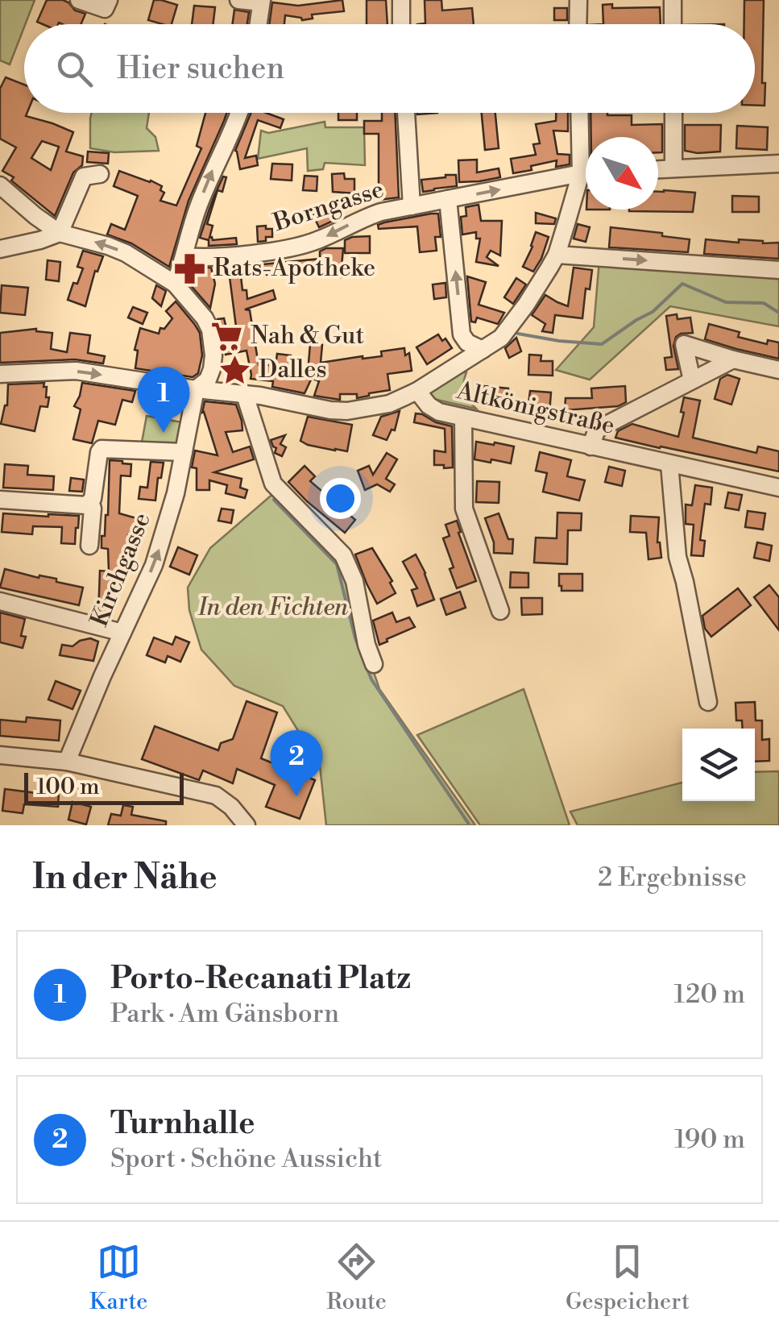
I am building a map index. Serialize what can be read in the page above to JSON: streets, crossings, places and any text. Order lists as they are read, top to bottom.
{
  "streets": {
    "street": ["Borngasse", "Altkönigstraße", "Kirchgasse"]
  },
  "parks": ["In den Fichten"],
  "places": {
    "pharmacy": ["Rats-Apotheke"],
    "supermarket": ["Nah & Gut"],
    "place": ["Dalles"]
  },
  "scale_bar": "100 m",
  "north": "bottom right",
  "page": {
    "search": "Hier suchen",
    "pins": ["1", "2"],
    "scale": "100 m",
    "heading": ["In der Nähe", "2 Ergebnisse"],
    "list": [
      {
        "mark": "1",
        "name": "Porto-Recanati Platz",
        "note": "Park · Am Gänsborn",
        "value": "120 m"
      },
      {
        "mark": "2",
        "name": "Turnhalle",
        "note": "Sport · Schöne Aussicht",
        "value": "190 m"
      }
    ],
    "nav": ["Karte", "Route", "Gespeichert"]
  }
}
